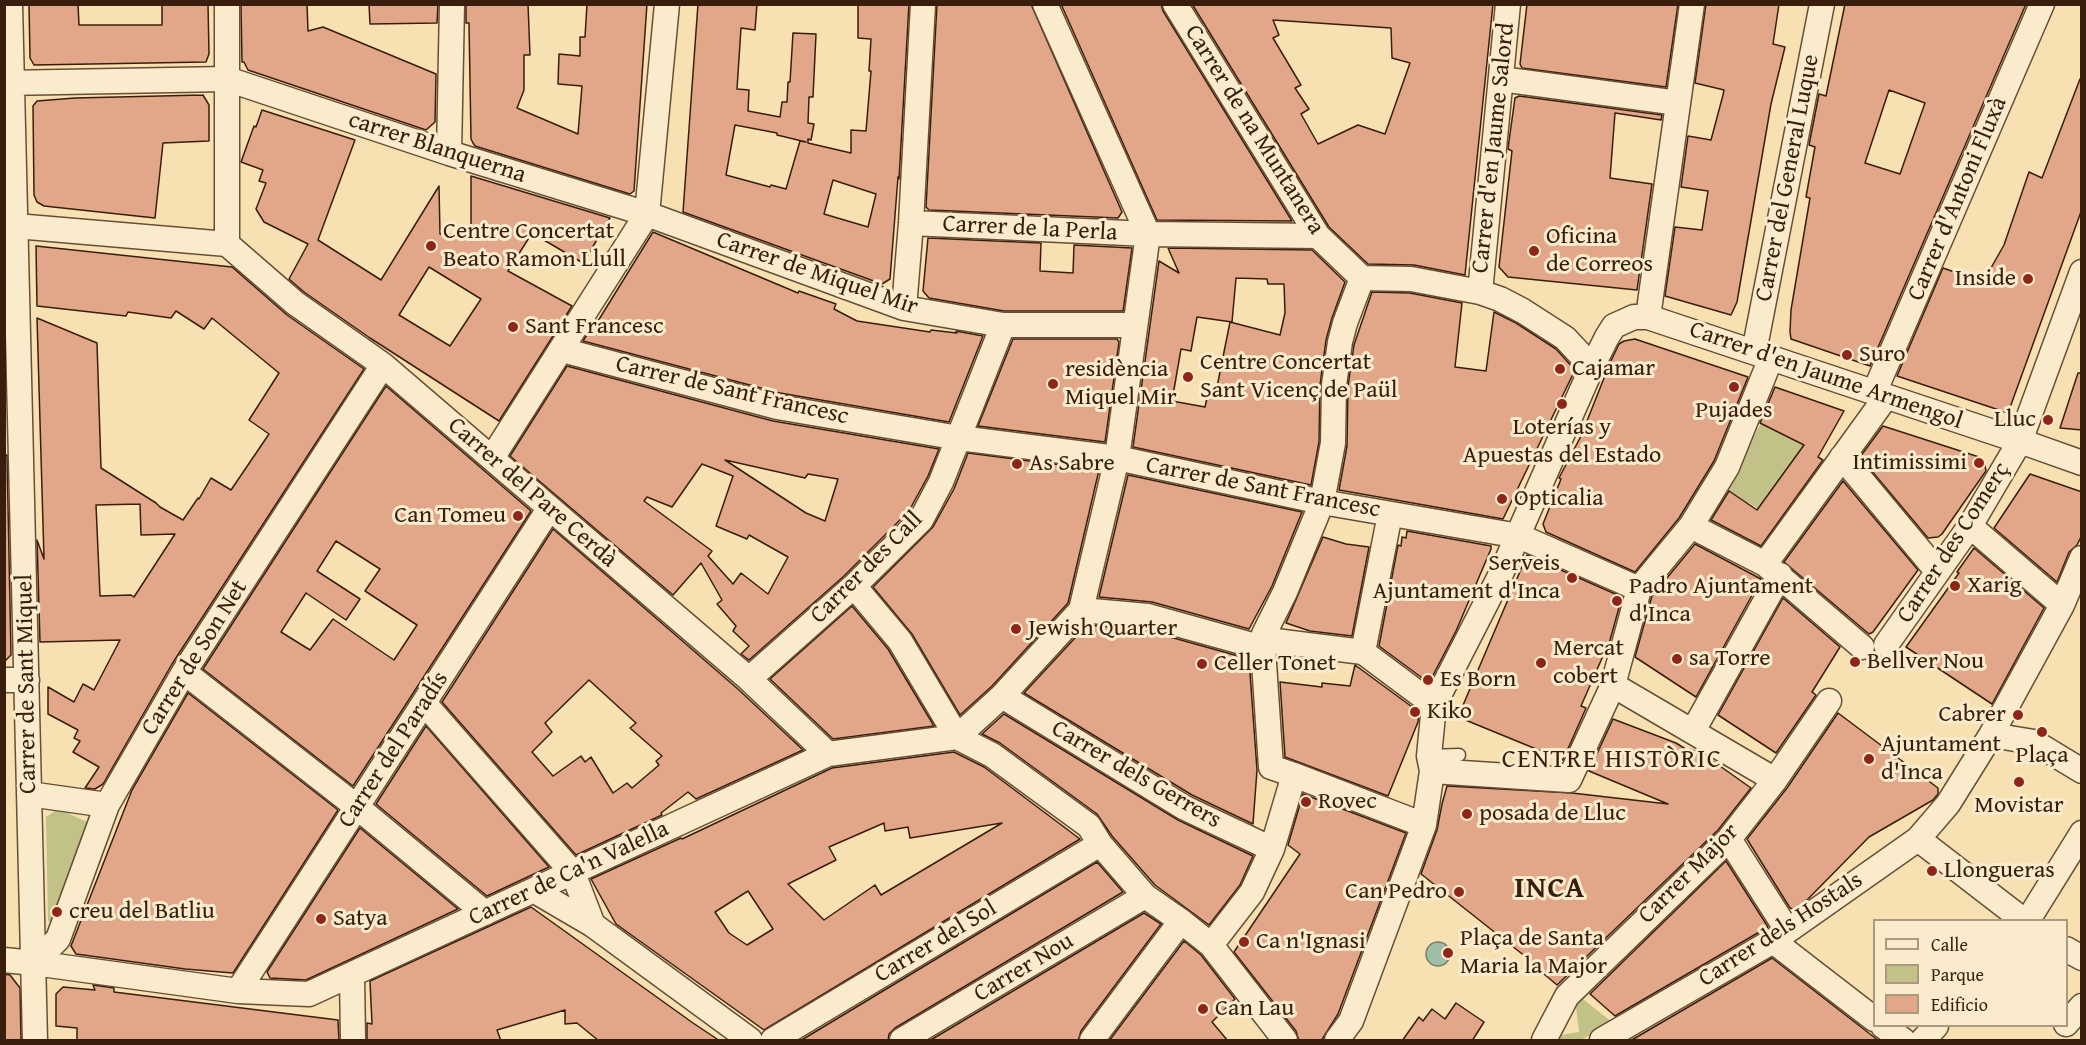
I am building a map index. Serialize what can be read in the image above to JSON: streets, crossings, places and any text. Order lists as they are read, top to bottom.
{
  "streets": {
    "street": [
      "Carrer de na Muntanera",
      "carrer Blanquerna",
      "Carrer d'en Jaume Salord",
      "Carrer del General Luque",
      "Carrer d'Antoni Fluxà",
      "Carrer de la Perla",
      "Carrer de Miquel Mir",
      "Carrer d'en Jaume Armengol",
      "Carrer de Sant Francesc",
      "Carrer del Pare Cerdà",
      "Carrer des Comerç",
      "Carrer des Call",
      "Carrer de Son Net",
      "Carrer de Sant Miquel",
      "Carrer del Paradís",
      "Carrer dels Gerrers",
      "Carrer de Ca'n Valella",
      "Carrer Major",
      "Carrer dels Hostals",
      "Carrer del Sol",
      "Carrer Nou"
    ]
  },
  "crossings": [
    ["Carrer de na Muntanera", "Carrer de la Perla"],
    ["carrer Blanquerna", "Carrer de Miquel Mir"],
    ["carrer Blanquerna", "Carrer de Sant Miquel"],
    ["Carrer del General Luque", "Carrer d'en Jaume Armengol"],
    ["Carrer del General Luque", "Carrer de Sant Francesc"],
    ["Carrer d'Antoni Fluxà", "Carrer d'en Jaume Armengol"],
    ["Carrer de Miquel Mir", "Carrer des Call"],
    ["Carrer d'en Jaume Armengol", "Carrer des Comerç"],
    ["Carrer de Sant Francesc", "Carrer des Call"],
    ["Carrer del Pare Cerdà", "Carrer des Call"],
    ["Carrer del Pare Cerdà", "Carrer de Son Net"],
    ["Carrer del Pare Cerdà", "Carrer del Paradís"],
    ["Carrer del Pare Cerdà", "Carrer de Ca'n Valella"],
    ["Carrer de Son Net", "Carrer de Sant Miquel"],
    ["Carrer de Son Net", "Carrer de Ca'n Valella"],
    ["Carrer de Sant Miquel", "Carrer de Ca'n Valella"],
    ["Carrer del Paradís", "Carrer de Ca'n Valella"]
  ],
  "districts": ["CENTRE HISTÒRIC", "INCA"],
  "places": [
    "Centre Concertat Beato Ramon Llull",
    "Oficina de Correos",
    "Inside",
    "Sant Francesc",
    "Suro",
    "Cajamar",
    "Centre Concertat Sant Vicenç de Paül",
    "residència Miquel Mir",
    "Pujades",
    "Loterías y Apuestas del Estado",
    "Lluc",
    "Intimissimi",
    "As Sabre",
    "Opticalia",
    "Can Tomeu",
    "Serveis Ajuntament d'Inca",
    "Xarig",
    "Padro Ajuntament d'Inca",
    "Jewish Quarter",
    "sa Torre",
    "Bellver Nou",
    "Mercat cobert",
    "Celler Tonet",
    "Es Born",
    "Kiko",
    "Cabrer",
    "Plaça",
    "Ajuntament d'Inca",
    "Movistar",
    "Rovec",
    "posada de Lluc",
    "Llongueras",
    "Can Pedro",
    "creu del Batliu",
    "Satya",
    "Ca n'Ignasi",
    "Plaça de Santa Maria la Major",
    "Can Lau"
  ],
  "legend": ["Calle", "Parque", "Edificio"]
}
